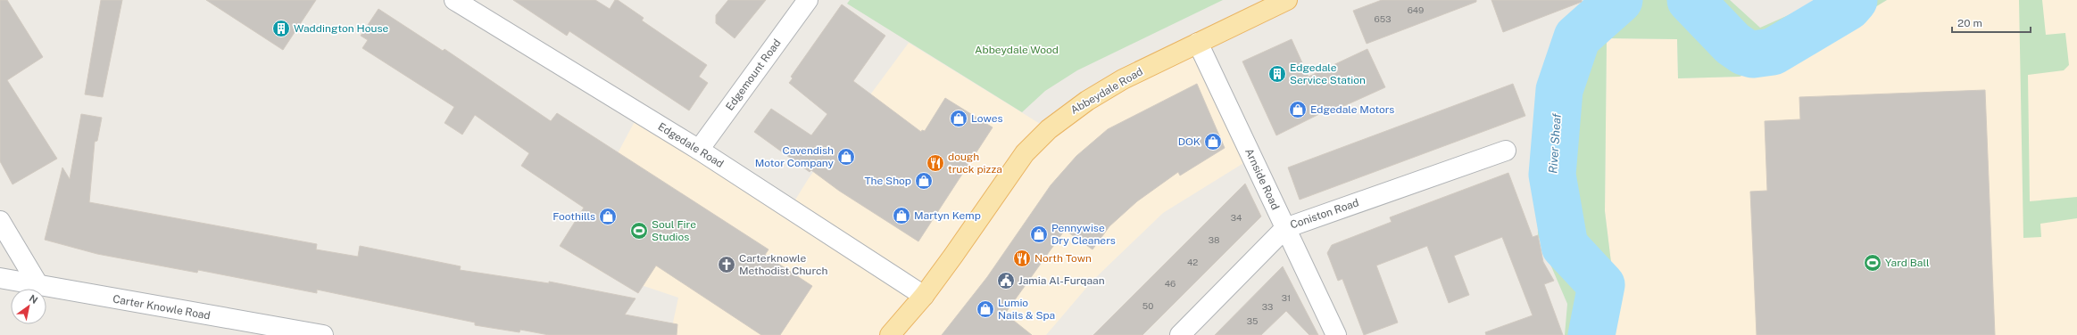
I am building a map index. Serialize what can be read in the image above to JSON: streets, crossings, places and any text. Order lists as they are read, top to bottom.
{
  "streets": {
    "main road": ["Abbeydale Road"],
    "street": [
      "Edgemount Road",
      "Edgedale Road",
      "Arnside Road",
      "Coniston Road",
      "Carter Knowle Road"
    ]
  },
  "crossings": [
    ["Edgemount Road", "Edgedale Road"],
    ["Abbeydale Road", "Edgedale Road"],
    ["Abbeydale Road", "Arnside Road"],
    ["Arnside Road", "Coniston Road"]
  ],
  "water": ["River Sheaf"],
  "parks": ["Abbeydale Wood"],
  "places": {
    "building": ["Waddington House", "Edgedale Service Station"],
    "shop": [
      "Edgedale Motors",
      "Lowes",
      "DOK",
      "Cavendish Motor Company",
      "The Shop",
      "Martyn Kemp",
      "Foothills",
      "Pennywise Dry Cleaners",
      "Lumio Nails & Spa"
    ],
    "restaurant": ["dough truck pizza", "North Town"],
    "sports": ["Soul Fire Studios", "Yard Ball"],
    "church": ["Carterknowle Methodist Church"],
    "public building": ["Jamia Al-Furqaan"]
  },
  "house_numbers": [
    "649",
    "653",
    "34",
    "38",
    "42",
    "46",
    "31",
    "50",
    "33",
    "35"
  ],
  "scale_bar": "20 m",
  "north": "top right"
}
